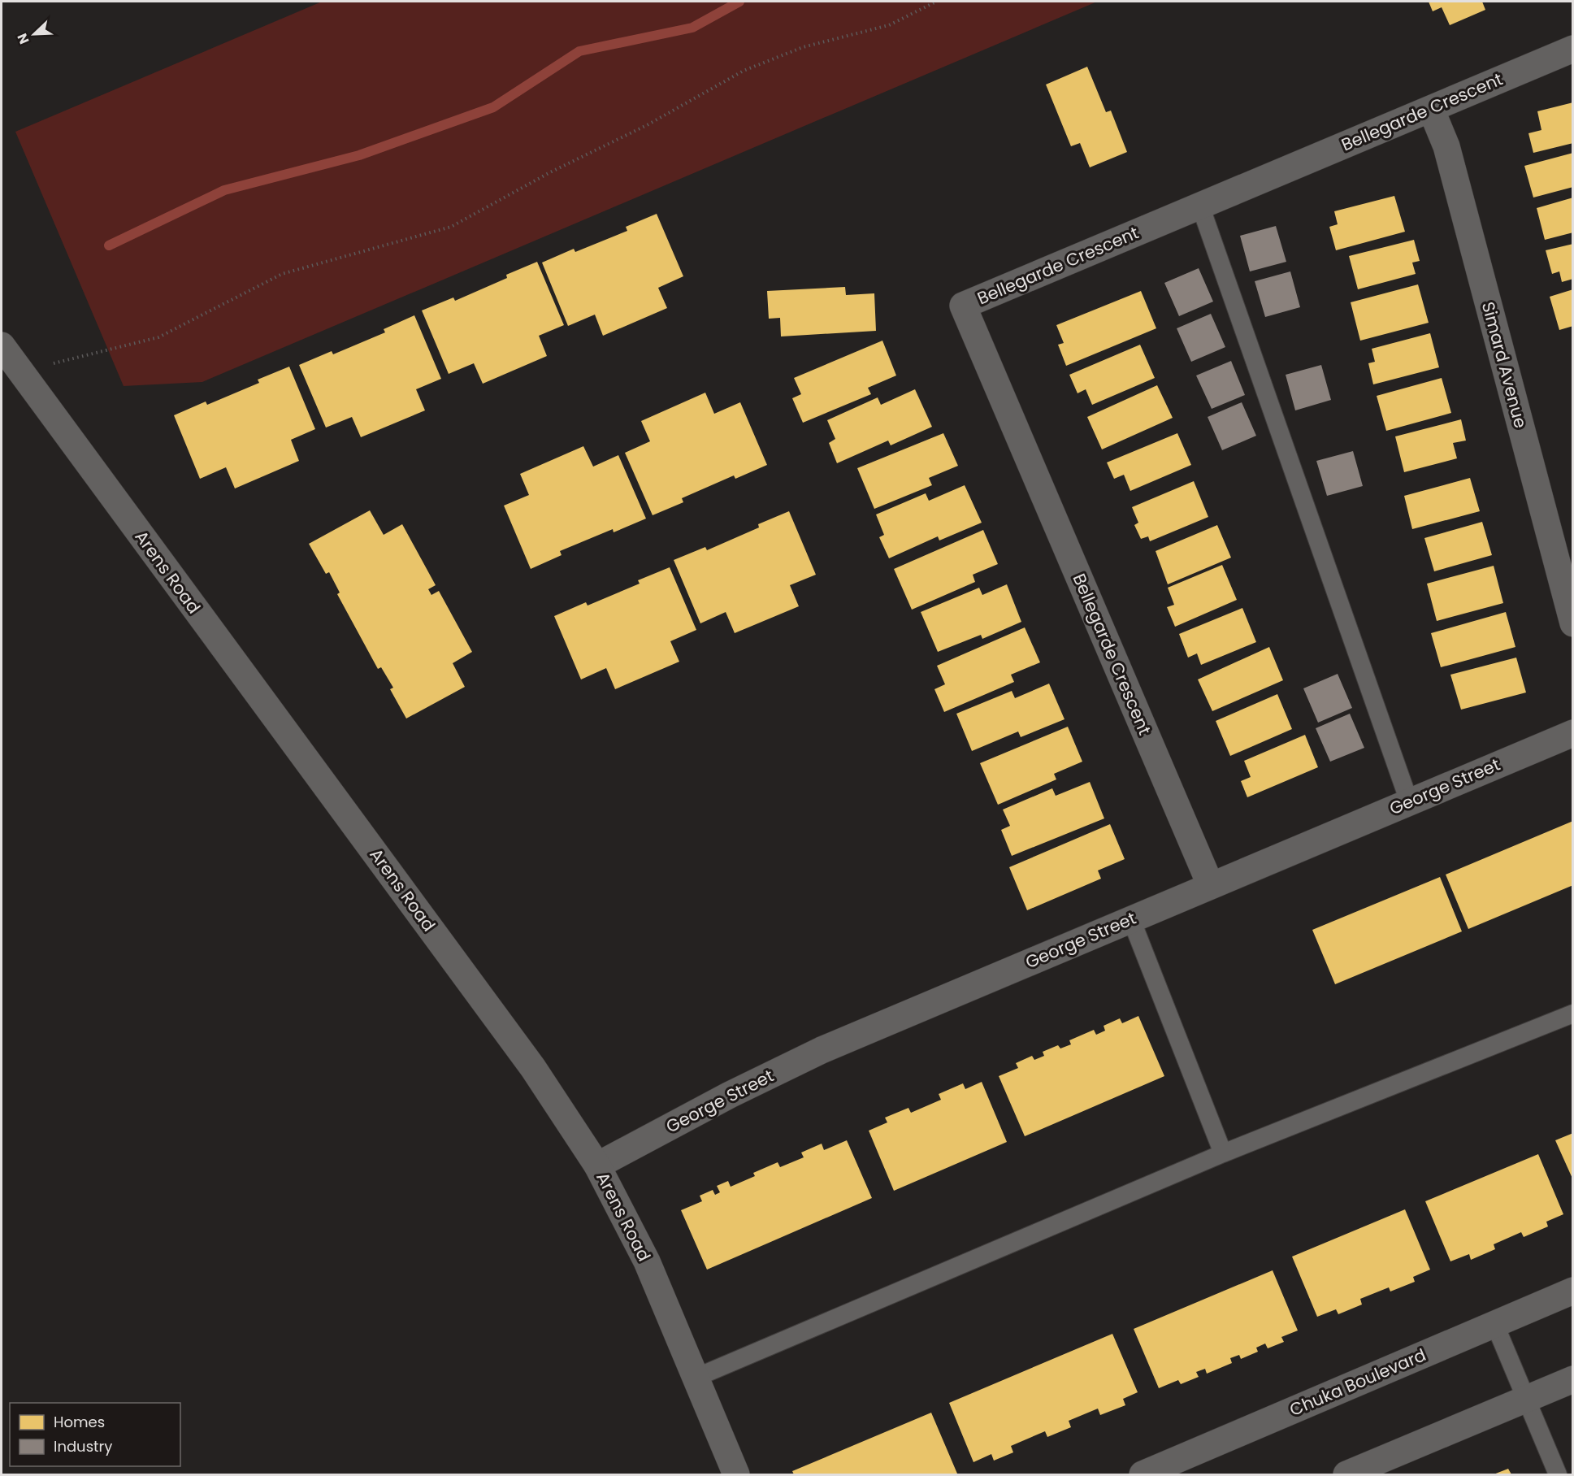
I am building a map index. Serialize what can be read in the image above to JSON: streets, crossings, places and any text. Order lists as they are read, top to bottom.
{
  "streets": {
    "street": [
      "Bellegarde Crescent",
      "Simard Avenue",
      "Arens Road",
      "George Street",
      "Chuka Boulevard"
    ]
  },
  "crossings": [
    ["Bellegarde Crescent", "Simard Avenue"],
    ["Bellegarde Crescent", "George Street"],
    ["Arens Road", "George Street"]
  ],
  "legend": ["Homes", "Industry"],
  "north": "bottom left"
}
